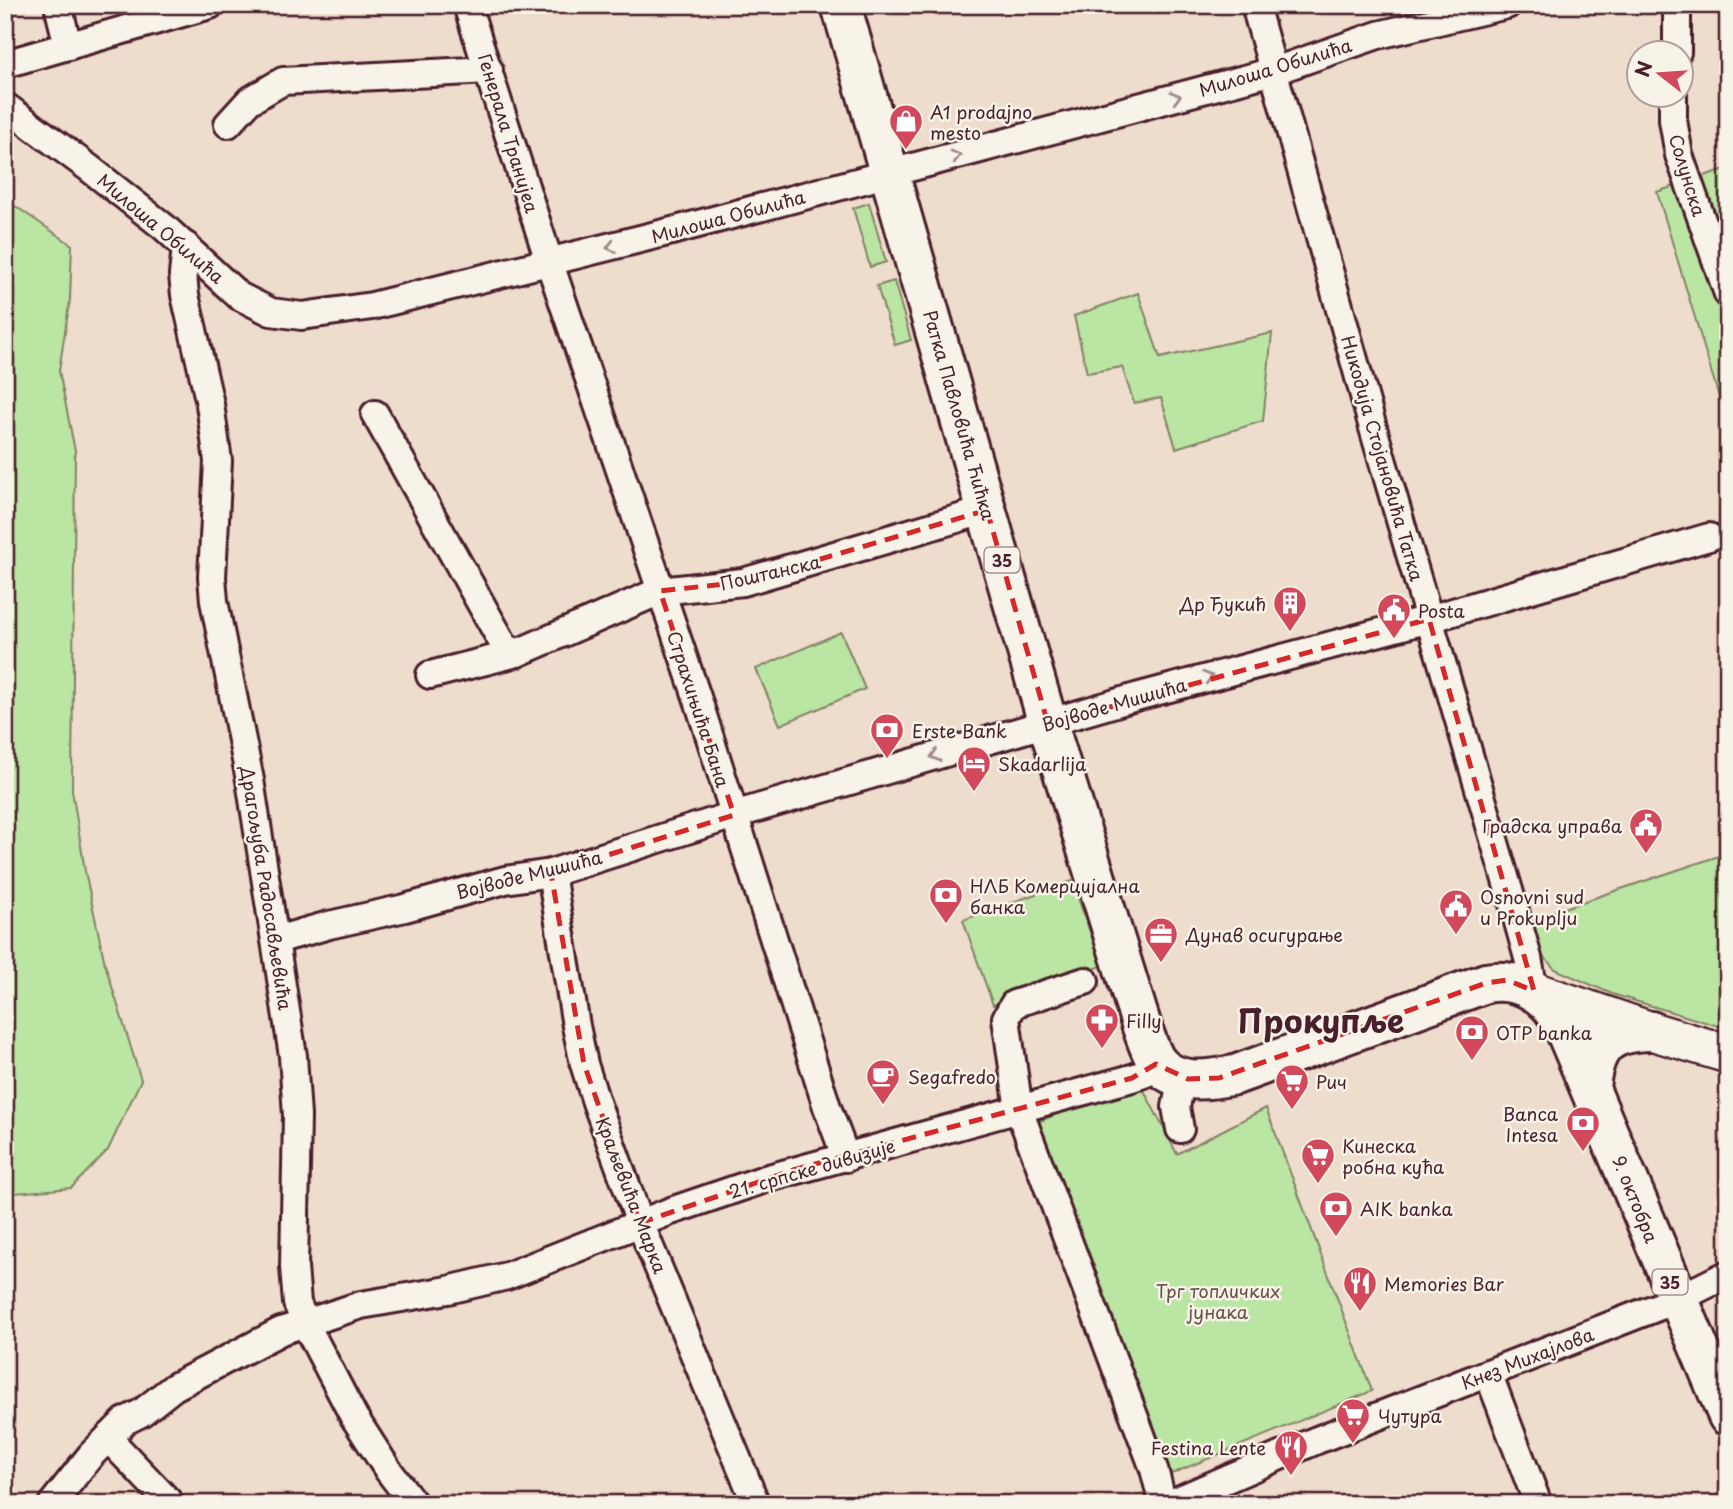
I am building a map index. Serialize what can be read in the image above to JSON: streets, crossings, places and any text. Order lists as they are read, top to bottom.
{
  "streets": {
    "main road": [
      "Ратка Павловића Ћићка",
      "35",
      "21. српске дивизије",
      "9. октобра"
    ],
    "street": [
      "Милоша Обилића",
      "Генерала Транијеа",
      "Солунска",
      "Никодија Стојановића Татка",
      "Поштанска",
      "Војводе Мишића",
      "Страхињића Бана",
      "Драгољуба Радосављевића",
      "Краљевића Марка",
      "Кнез Михајлова"
    ]
  },
  "crossings": [
    ["Милоша Обилића", "Генерала Транијеа"],
    ["Милоша Обилића", "Ратка Павловића Ћићка"],
    ["Милоша Обилића", "Никодија Стојановића Татка"],
    ["Милоша Обилића", "Страхињића Бана"],
    ["Милоша Обилића", "Драгољуба Радосављевића"],
    ["Генерала Транијеа", "Страхињића Бана"],
    ["Ратка Павловића Ћићка", "Поштанска"],
    ["Ратка Павловића Ћићка", "Војводе Мишића"],
    ["Ратка Павловића Ћићка", "21. српске дивизије"],
    ["Никодија Стојановића Татка", "Војводе Мишића"],
    ["Никодија Стојановића Татка", "21. српске дивизије"],
    ["Никодија Стојановића Татка", "9. октобра"],
    ["Поштанска", "Страхињића Бана"],
    ["Војводе Мишића", "Страхињића Бана"],
    ["Војводе Мишића", "Драгољуба Радосављевића"],
    ["Војводе Мишића", "Краљевића Марка"],
    ["Страхињића Бана", "21. српске дивизије"],
    ["Драгољуба Радосављевића", "21. српске дивизије"],
    ["21. српске дивизије", "Краљевића Марка"],
    ["21. српске дивизије", "9. октобра"],
    ["9. октобра", "Кнез Михајлова"]
  ],
  "districts": ["Прокупље"],
  "parks": ["Трг топличких јунака"],
  "places": {
    "shop": ["A1 prodajno mesto"],
    "building": ["Др Ђукић"],
    "public building": ["Posta", "Градска управа", "Osnovni sud u Prokuplju"],
    "bank": [
      "Erste Bank",
      "НЛБ Комерцијална банка",
      "OTP banka",
      "Banca Intesa",
      "AIK banka"
    ],
    "hotel": ["Skadarlija"],
    "office": ["Дунав осигурање"],
    "pharmacy": ["Filly"],
    "cafe": ["Segafredo"],
    "supermarket": ["Рич", "Кинеска робна кућа", "Чутура"],
    "restaurant": ["Memories Bar", "Festina Lente"]
  },
  "north": "left"
}
